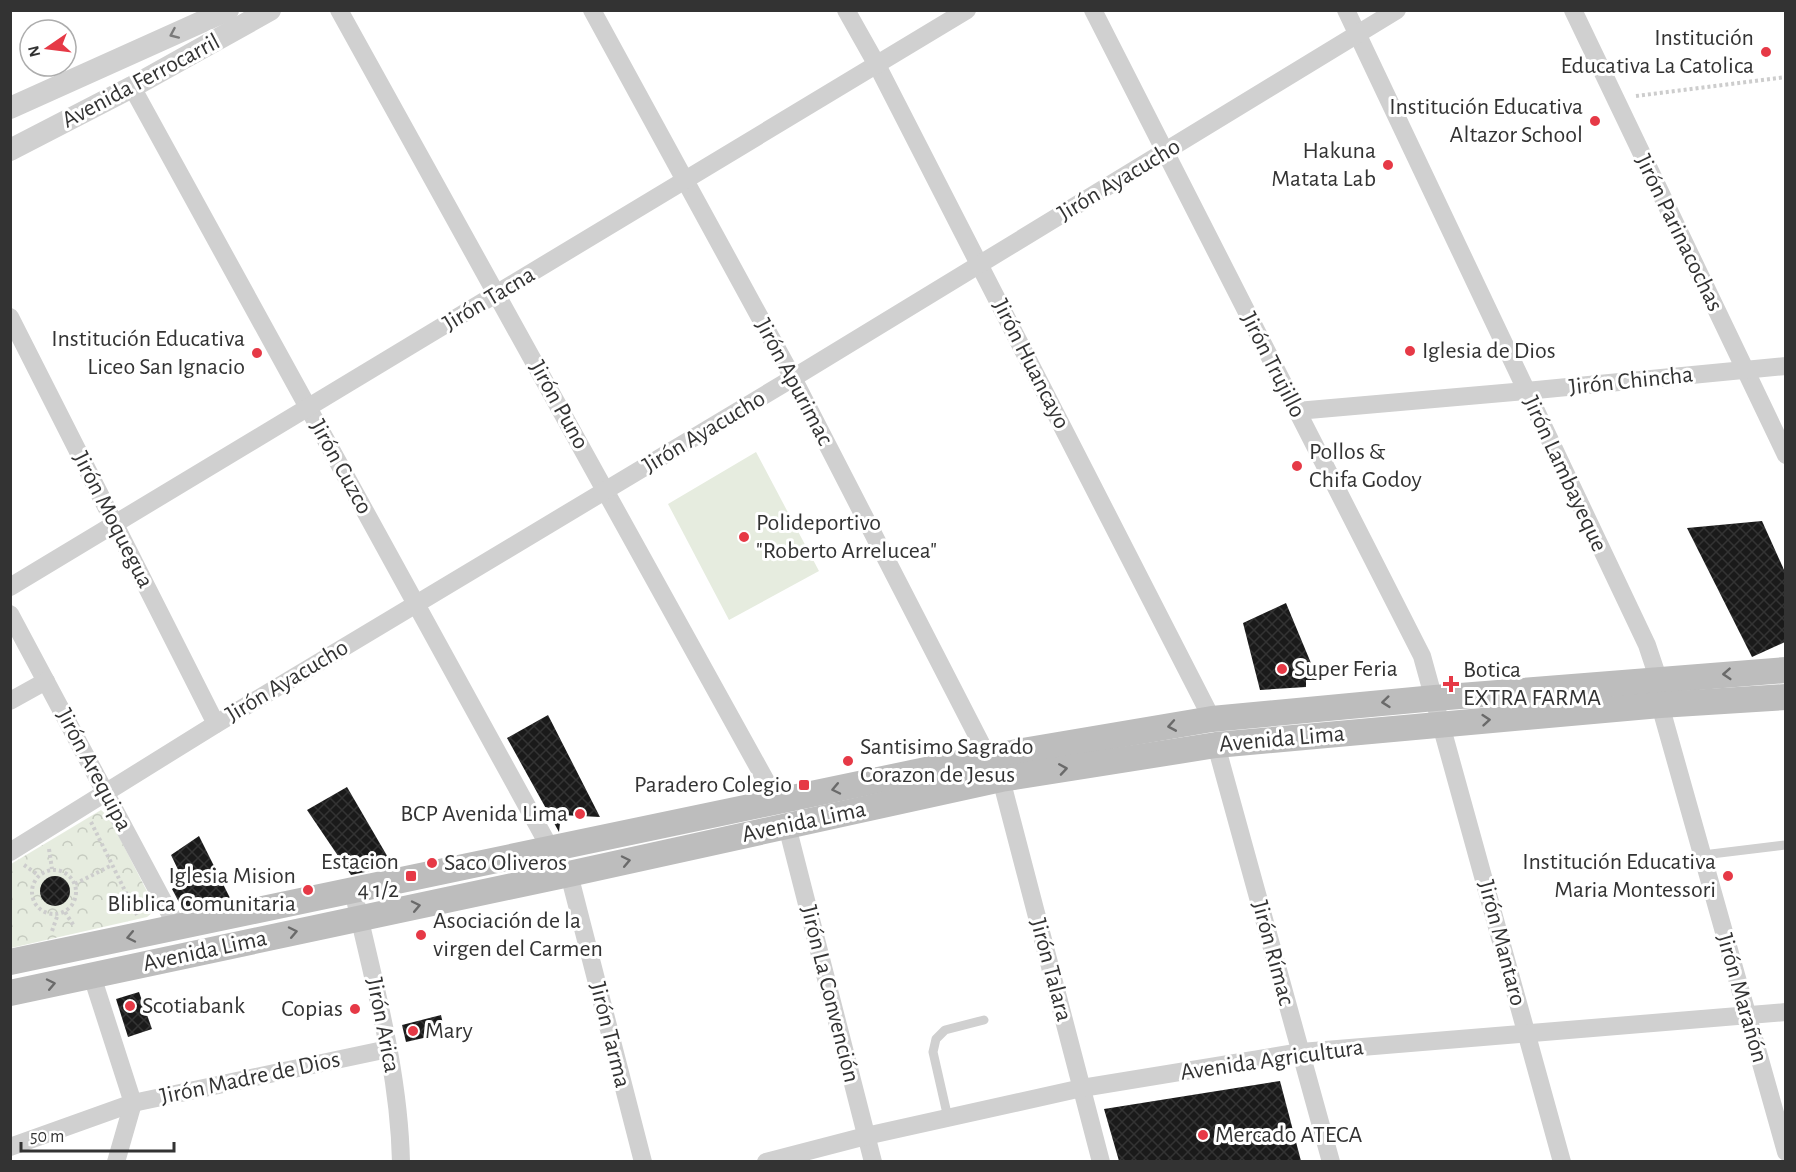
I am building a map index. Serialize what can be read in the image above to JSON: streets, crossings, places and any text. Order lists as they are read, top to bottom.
{
  "streets": {
    "main road": ["Avenida Lima"],
    "street": [
      "Avenida Ferrocarril",
      "Jirón Ayacucho",
      "Jirón Parinacochas",
      "Jirón Tacna",
      "Jirón Huancayo",
      "Jirón Trujillo",
      "Jirón Chincha",
      "Jirón Apurimac",
      "Jirón Puno",
      "Jirón Cuzco",
      "Jirón Lambayeque",
      "Jirón Moquegua",
      "Jirón Arequipa",
      "Jirón Mantaro",
      "Jirón Rímac",
      "Jirón Talara",
      "Jirón La Convención",
      "Jirón Marañón",
      "Jirón Arica",
      "Jirón Tarma",
      "Avenida Agricultura",
      "Jirón Madre de Dios"
    ]
  },
  "crossings": [
    ["Avenida Ferrocarril", "Jirón Cuzco"],
    ["Jirón Ayacucho", "Jirón Huancayo"],
    ["Jirón Ayacucho", "Jirón Trujillo"],
    ["Jirón Ayacucho", "Jirón Apurimac"],
    ["Jirón Ayacucho", "Jirón Puno"],
    ["Jirón Ayacucho", "Jirón Cuzco"],
    ["Jirón Ayacucho", "Jirón Lambayeque"],
    ["Jirón Ayacucho", "Jirón Moquegua"],
    ["Jirón Ayacucho", "Jirón Arequipa"],
    ["Jirón Parinacochas", "Jirón Chincha"],
    ["Jirón Tacna", "Jirón Huancayo"],
    ["Jirón Tacna", "Jirón Apurimac"],
    ["Jirón Tacna", "Jirón Puno"],
    ["Jirón Tacna", "Jirón Cuzco"],
    ["Jirón Tacna", "Jirón Moquegua"],
    ["Jirón Huancayo", "Avenida Lima"],
    ["Jirón Trujillo", "Jirón Chincha"],
    ["Jirón Trujillo", "Avenida Lima"],
    ["Jirón Trujillo", "Jirón Mantaro"],
    ["Jirón Chincha", "Jirón Lambayeque"],
    ["Jirón Apurimac", "Avenida Lima"],
    ["Jirón Puno", "Avenida Lima"],
    ["Jirón Cuzco", "Avenida Lima"],
    ["Jirón Lambayeque", "Avenida Lima"],
    ["Avenida Lima", "Jirón Arequipa"],
    ["Avenida Lima", "Jirón Mantaro"],
    ["Avenida Lima", "Jirón Rímac"],
    ["Avenida Lima", "Jirón Talara"],
    ["Avenida Lima", "Jirón La Convención"],
    ["Avenida Lima", "Jirón Marañón"],
    ["Avenida Lima", "Jirón Arica"],
    ["Avenida Lima", "Jirón Tarma"],
    ["Jirón Mantaro", "Avenida Agricultura"],
    ["Jirón Rímac", "Avenida Agricultura"],
    ["Jirón Talara", "Avenida Agricultura"],
    ["Jirón La Convención", "Avenida Agricultura"],
    ["Jirón Marañón", "Avenida Agricultura"],
    ["Jirón Arica", "Jirón Madre de Dios"]
  ],
  "places": {
    "other": [
      "Institución Educativa La Catolica",
      "Institución Educativa Altazor School",
      "Hakuna Matata Lab",
      "Iglesia de Dios",
      "Institución Educativa Liceo San Ignacio",
      "Pollos & Chifa Godoy",
      "Polideportivo \"Roberto Arrelucea\"",
      "Super Feria",
      "Santisimo Sagrado Corazon de Jesus",
      "BCP Avenida Lima",
      "Saco Oliveros",
      "Institución Educativa Maria Montessori",
      "Iglesia Mision Bliblica Comunitaria",
      "Asociación de la virgen del Carmen",
      "Scotiabank",
      "Copias",
      "Mary",
      "Mercado ATECA"
    ],
    "health": ["Botica EXTRA FARMA"],
    "transit": ["Paradero Colegio", "Estacion 4 1/2"]
  },
  "scale_bar": "50 m",
  "north": "left"
}
